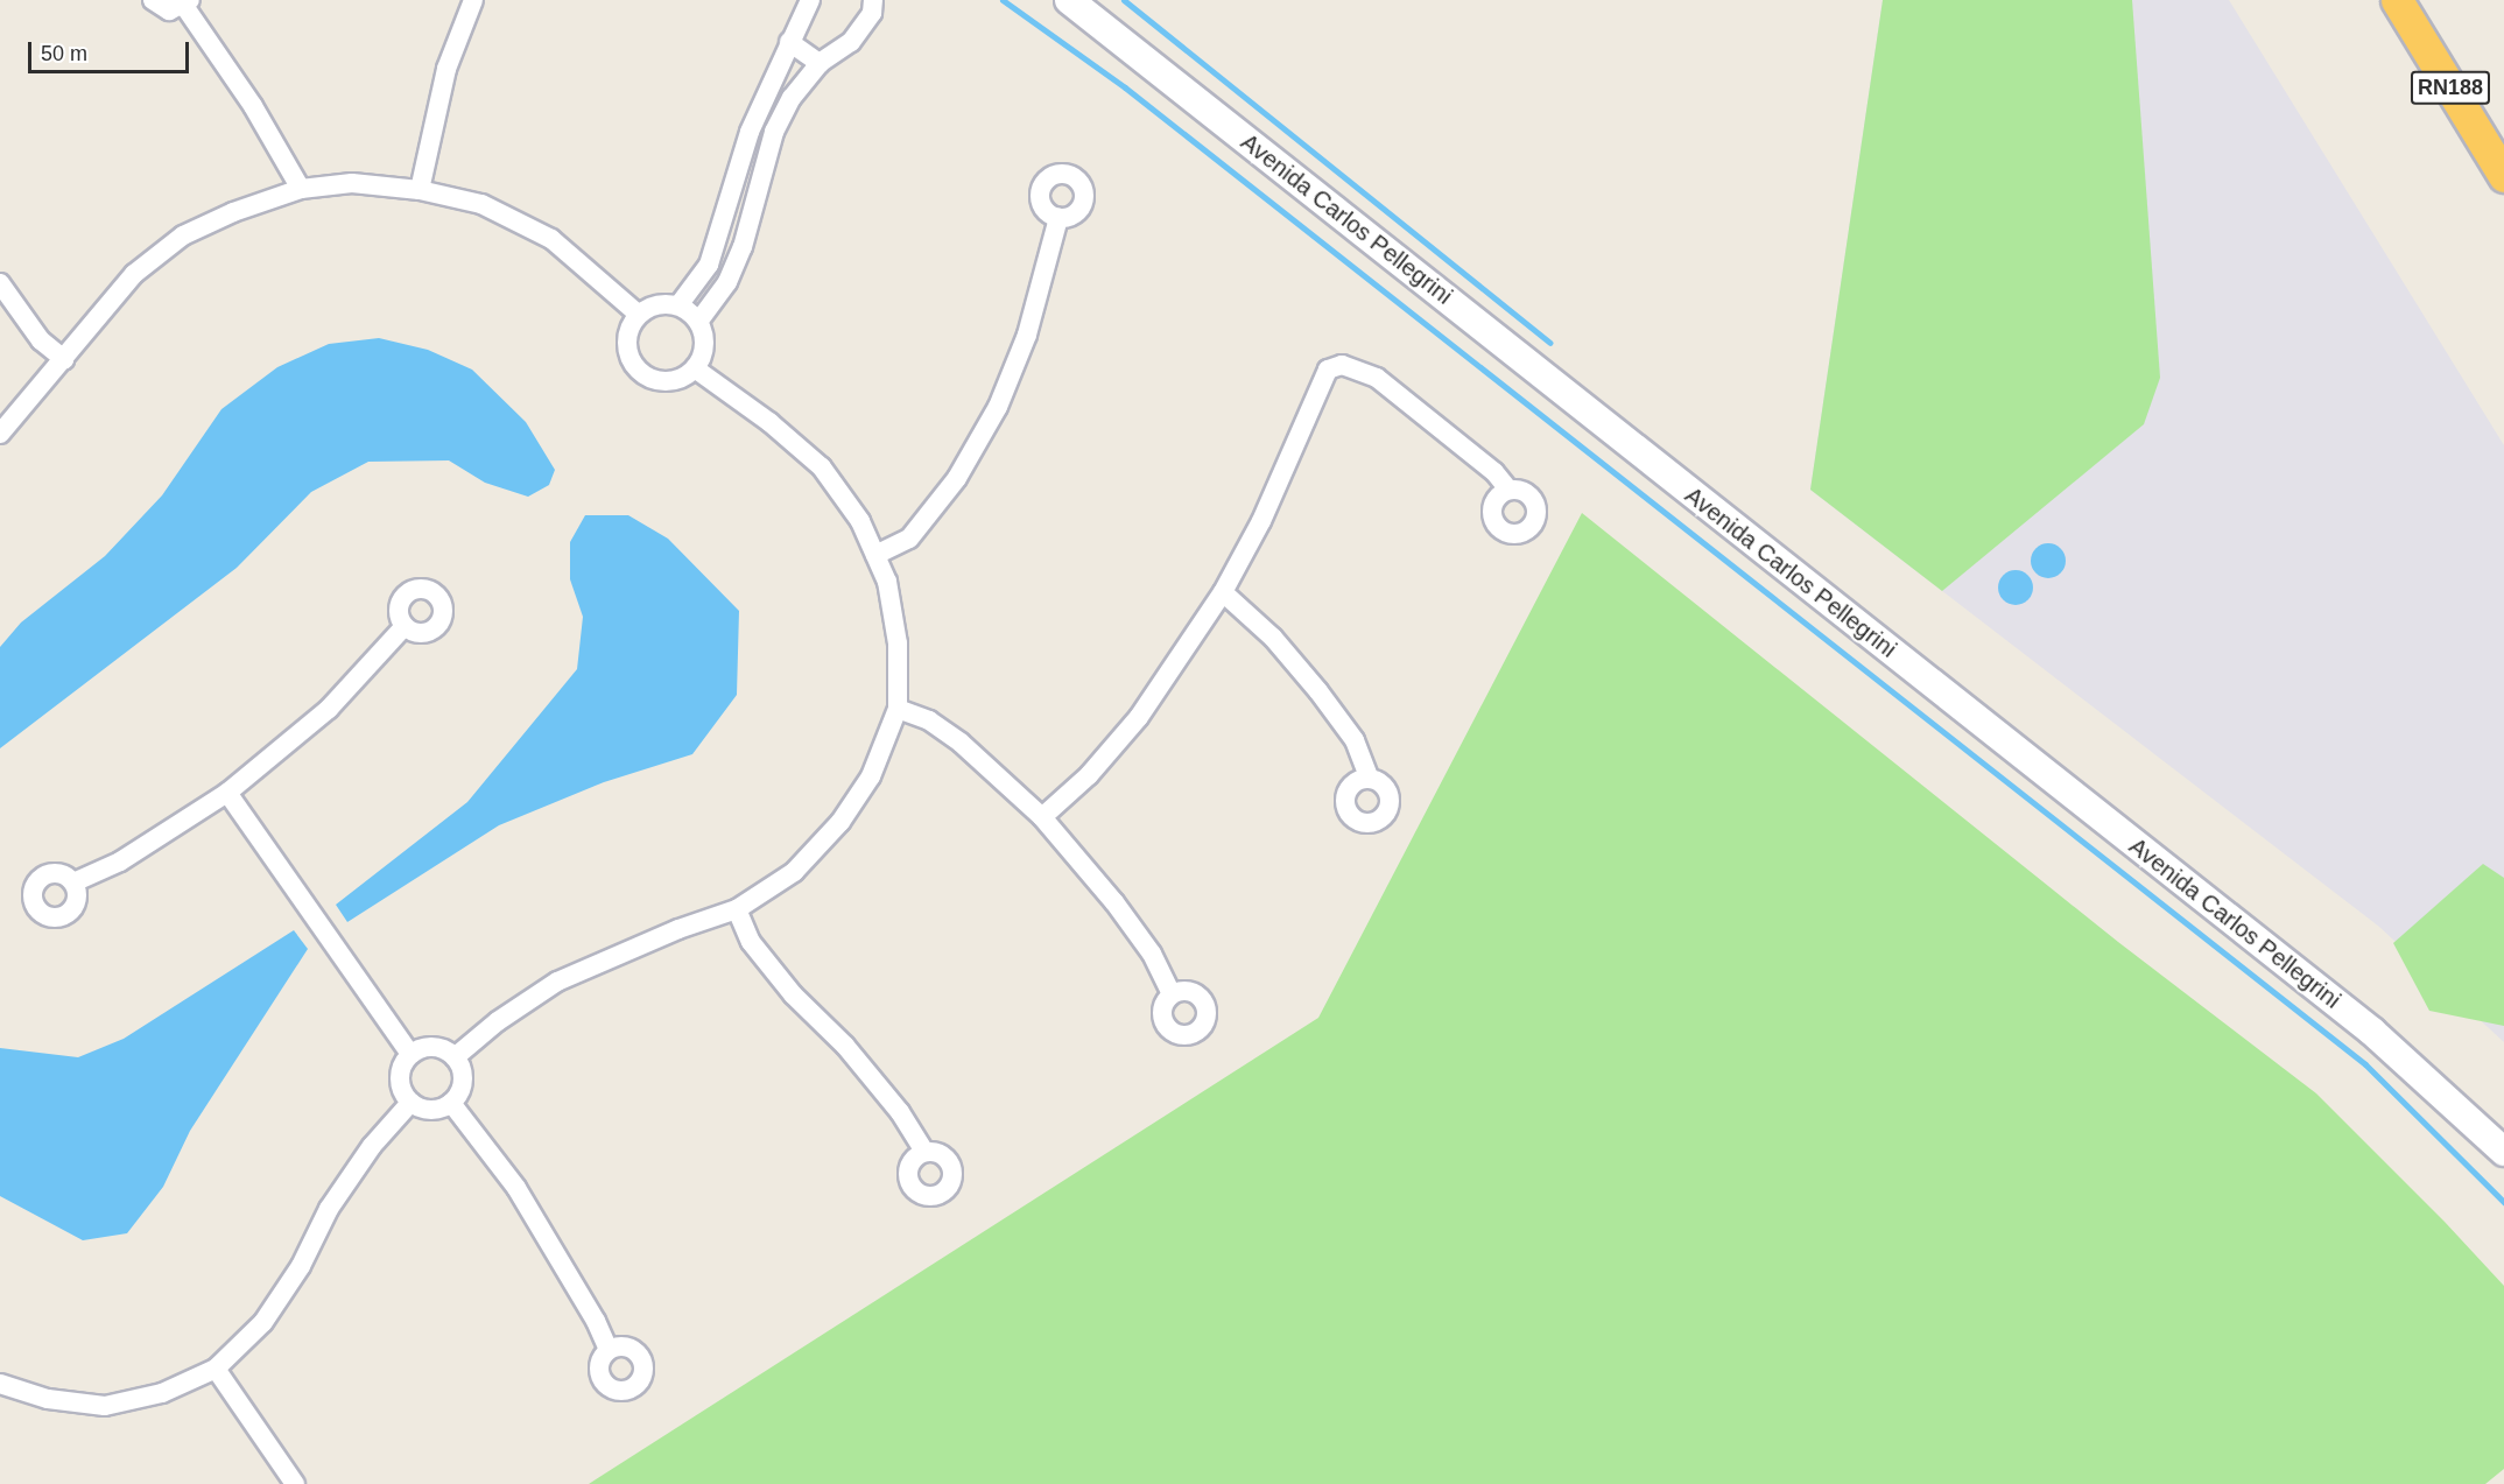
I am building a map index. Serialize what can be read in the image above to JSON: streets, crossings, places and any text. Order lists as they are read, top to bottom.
{
  "streets": {
    "highway": ["RN188"],
    "main road": ["Avenida Carlos Pellegrini"]
  },
  "scale_bar": "50 m"
}
